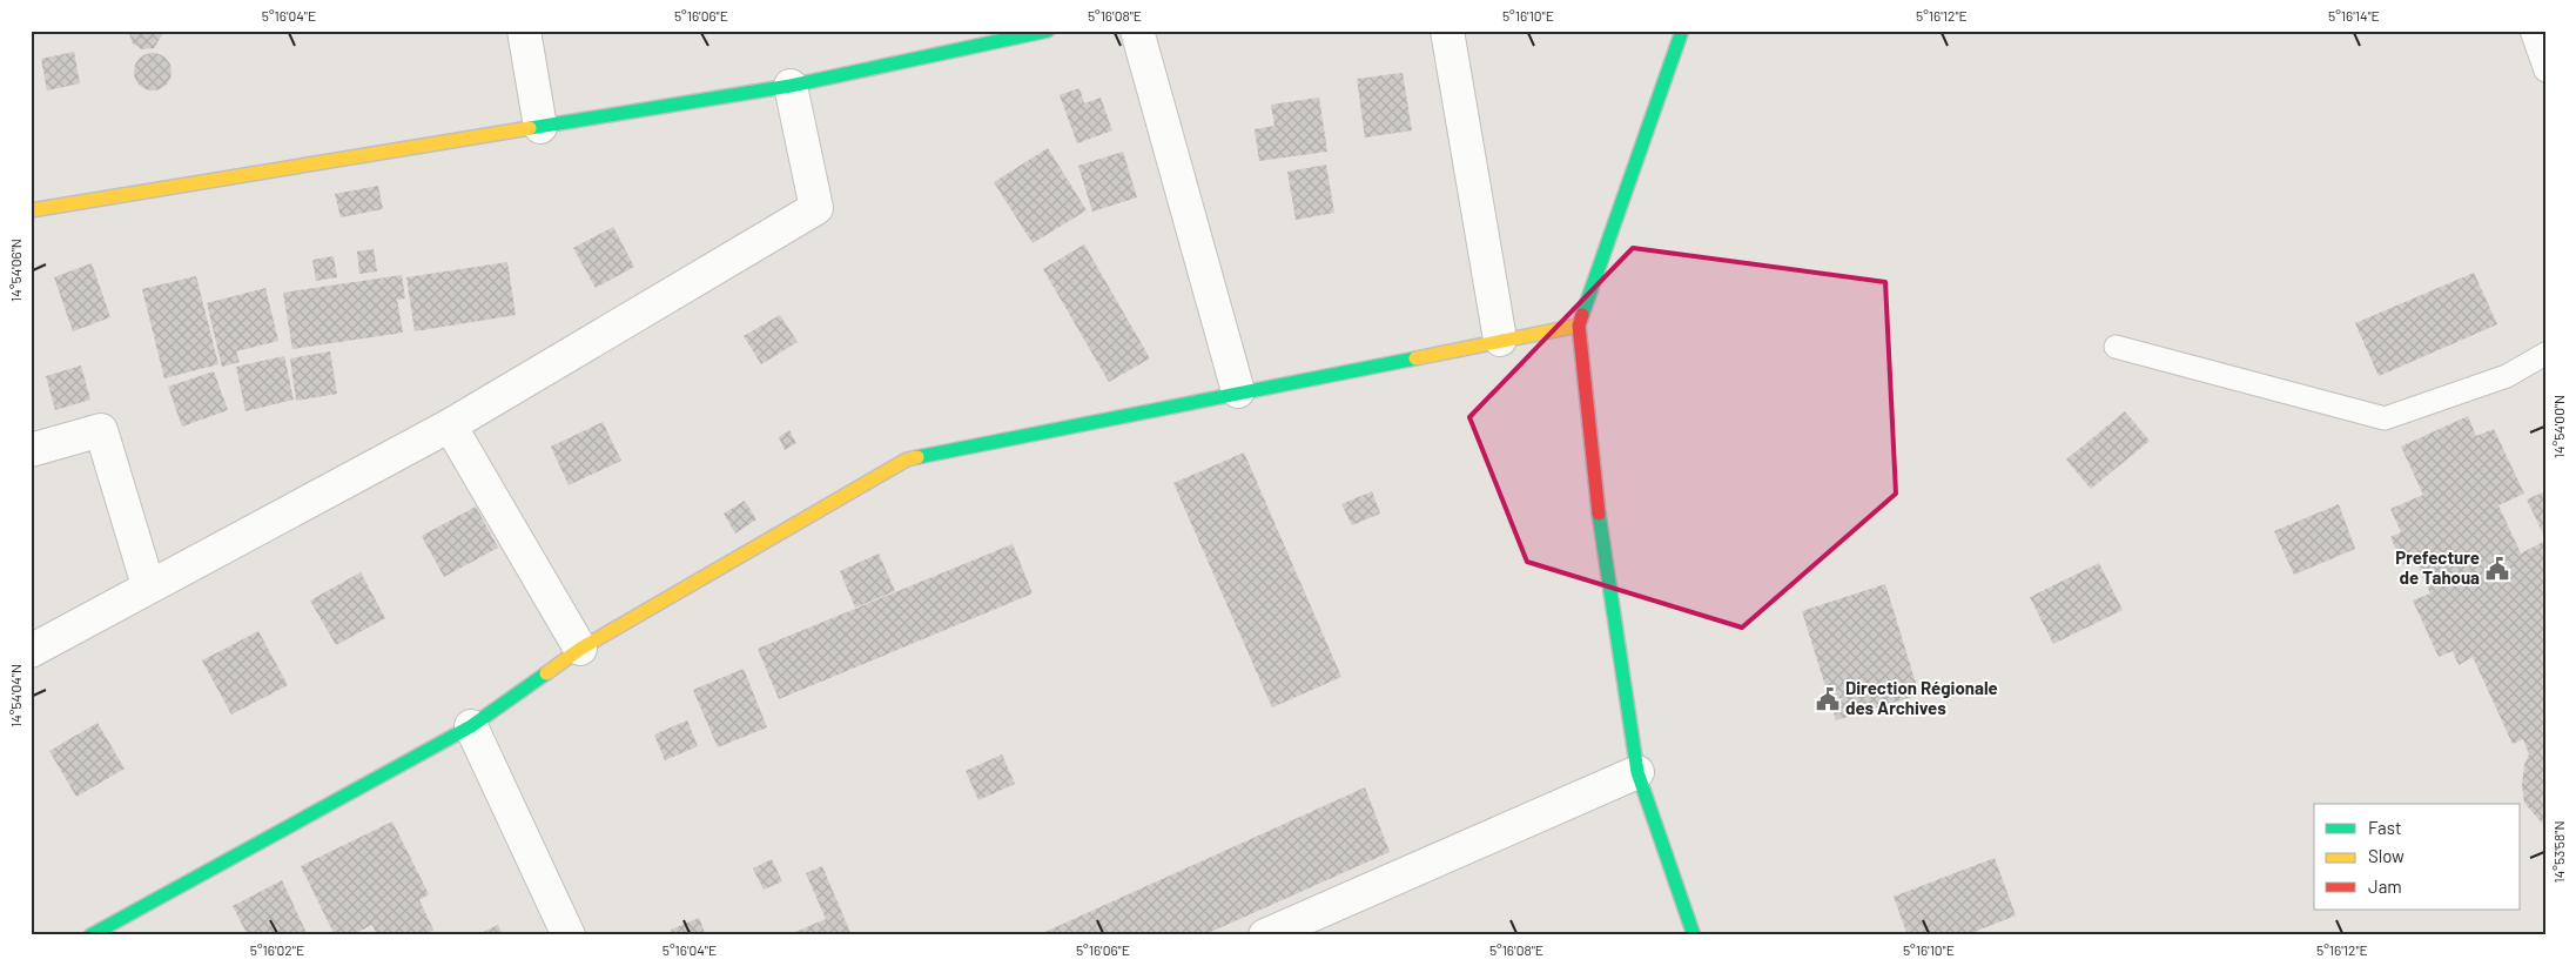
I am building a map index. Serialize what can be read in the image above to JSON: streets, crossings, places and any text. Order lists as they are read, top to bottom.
{
  "places": {
    "public building": ["Prefecture de Tahoua", "Direction Régionale des Archives"]
  },
  "legend": ["Fast", "Slow", "Jam"],
  "coordinates": [
    "5°16'04\"E",
    "5°16'06\"E",
    "5°16'08\"E",
    "5°16'10\"E",
    "5°16'12\"E",
    "5°16'14\"E",
    "14°54'06\"N",
    "14°54'00\"N",
    "14°54'04\"N",
    "14°53'58\"N",
    "5°16'02\"E"
  ]
}
